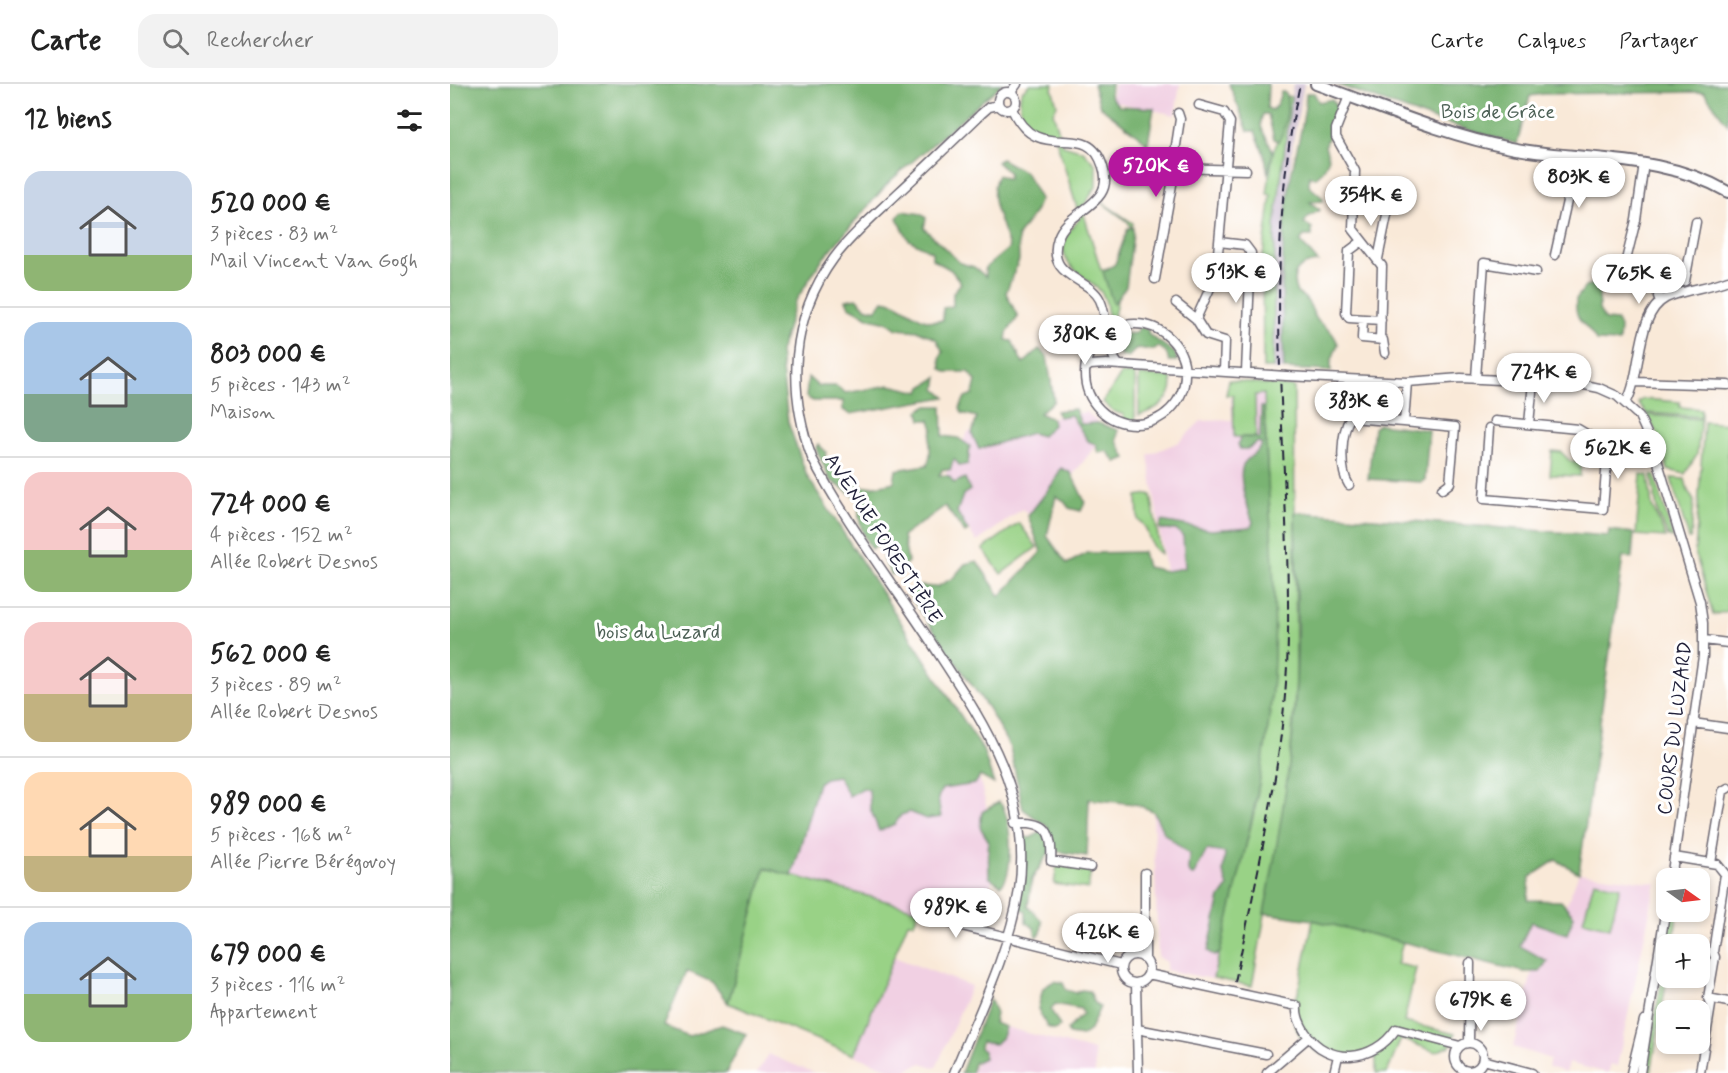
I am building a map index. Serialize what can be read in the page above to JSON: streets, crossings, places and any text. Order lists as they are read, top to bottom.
{
  "streets": {
    "street": ["AVENUE FORESTIÈRE", "COURS DU LUZARD"]
  },
  "parks": ["Bois de Grâce", "bois du Luzard"],
  "north": "right",
  "page": {
    "header": "Carte",
    "search": "Rechercher",
    "nav": ["Carte", "Calques", "Partager"],
    "heading": "12 biens",
    "price": [
      "520K €",
      "803K €",
      "354K €",
      "513K €",
      "765K €",
      "380K €",
      "724K €",
      "383K €",
      "562K €",
      "989K €",
      "426K €",
      "679K €"
    ],
    "list": [
      {
        "name": "520 000 €",
        "note": "3 pièces · 83 m² · Mail Vincent Van Gogh"
      },
      {
        "name": "803 000 €",
        "note": "5 pièces · 143 m² · Maison"
      },
      {
        "name": "724 000 €",
        "note": "4 pièces · 152 m² · Allée Robert Desnos"
      },
      {
        "name": "562 000 €",
        "note": "3 pièces · 89 m² · Allée Robert Desnos"
      },
      {
        "name": "989 000 €",
        "note": "5 pièces · 168 m² · Allée Pierre Bérégovoy"
      },
      {
        "name": "679 000 €",
        "note": "3 pièces · 116 m² · Appartement"
      }
    ],
    "map_buttons": ["+", "−"]
  }
}
